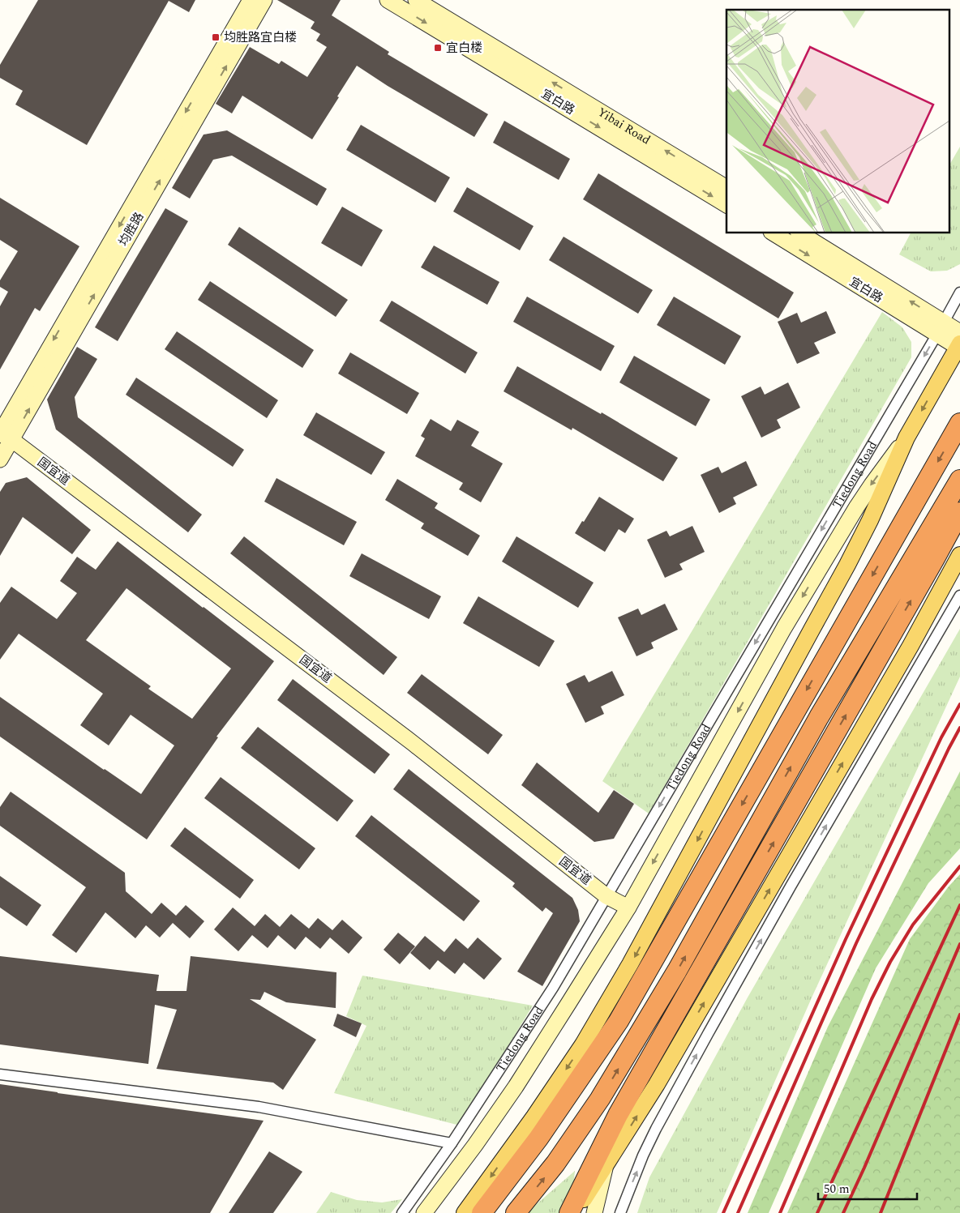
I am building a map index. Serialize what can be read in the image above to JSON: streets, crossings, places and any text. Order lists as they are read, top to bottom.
{
  "streets": {
    "main road": ["Tiedong Road"],
    "street": [
      "宜白路",
      "Yibai Road",
      "均胜路",
      "国宜道"
    ]
  },
  "crossings": [
    ["宜白路", "Tiedong Road"],
    ["均胜路", "国宜道"],
    ["国宜道", "Tiedong Road"]
  ],
  "one_way": ["宜白路", "Yibai Road"],
  "places": {
    "transit": ["均胜路宜白楼", "宜白楼"]
  },
  "scale_bar": "50 m"
}
